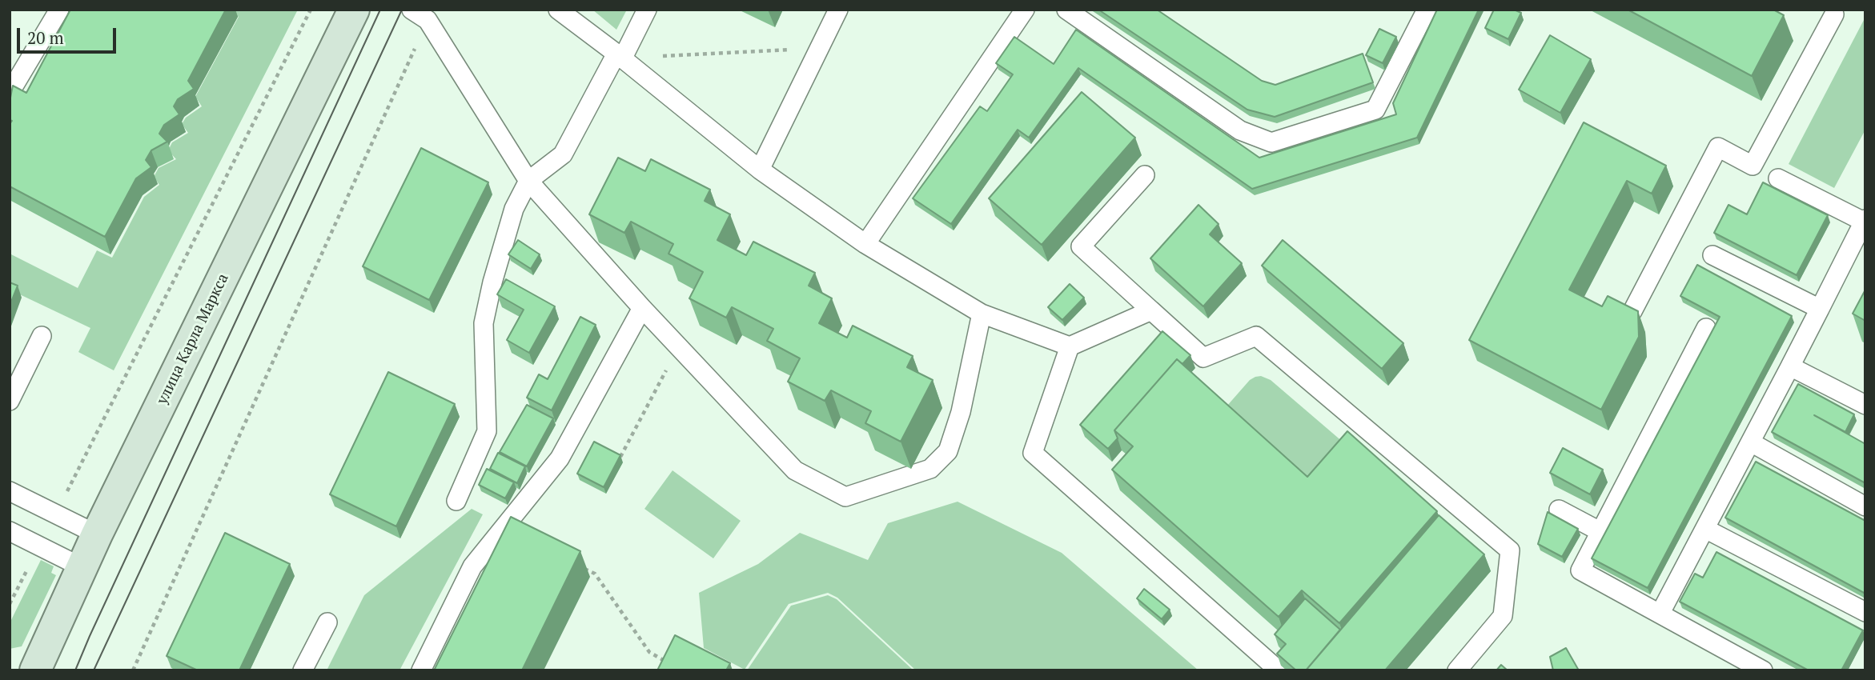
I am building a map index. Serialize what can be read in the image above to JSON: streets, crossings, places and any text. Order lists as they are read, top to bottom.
{
  "streets": {
    "main road": ["улица Карла Маркса"]
  },
  "scale_bar": "20 m"
}
